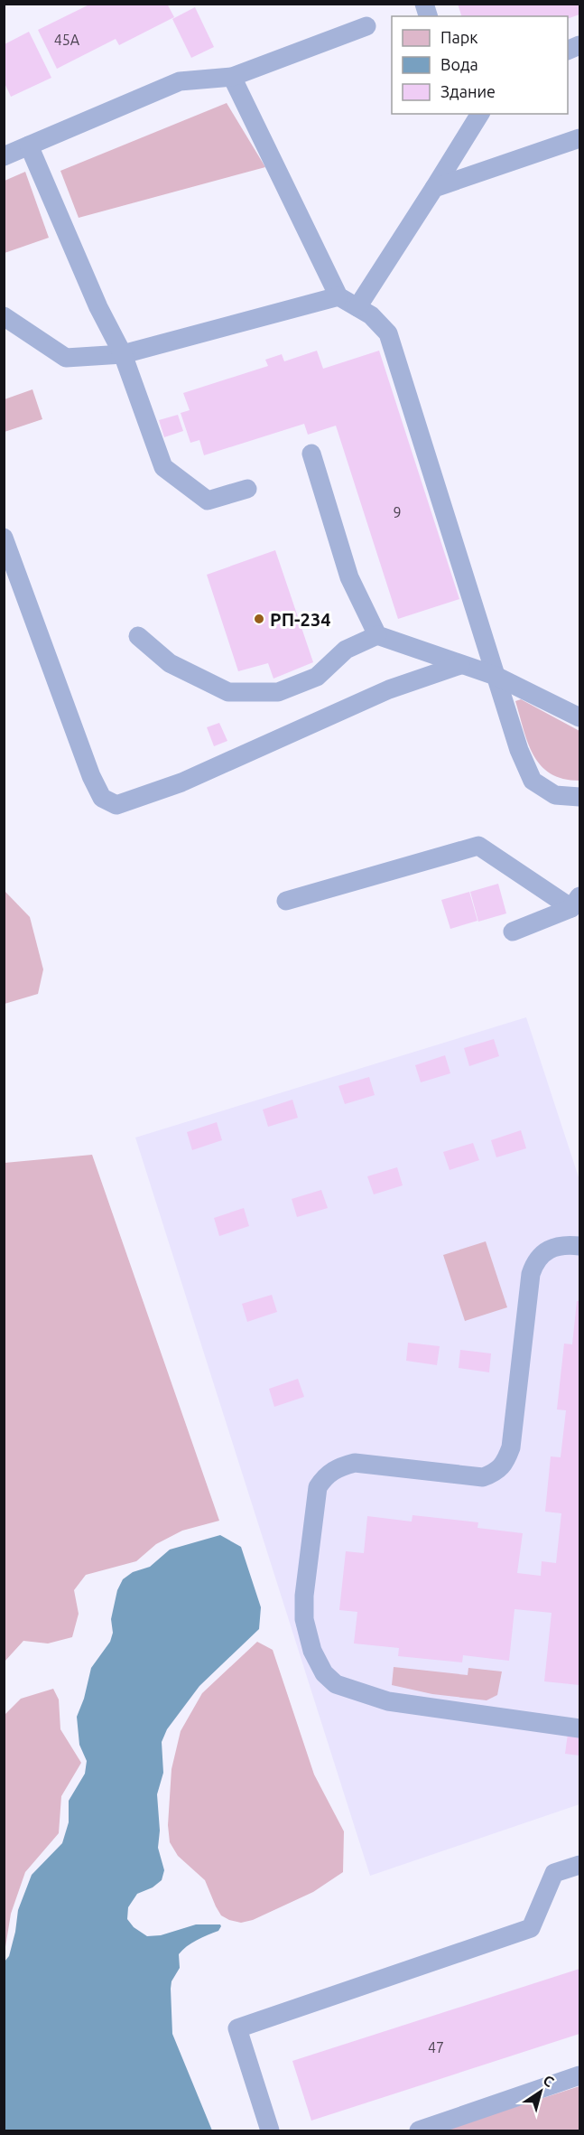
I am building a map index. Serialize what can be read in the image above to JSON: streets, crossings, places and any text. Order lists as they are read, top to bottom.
{
  "places": ["РП-234"],
  "house_numbers": ["45А", "9", "47"],
  "legend": ["Парк", "Вода", "Здание"],
  "north": "top right"
}
